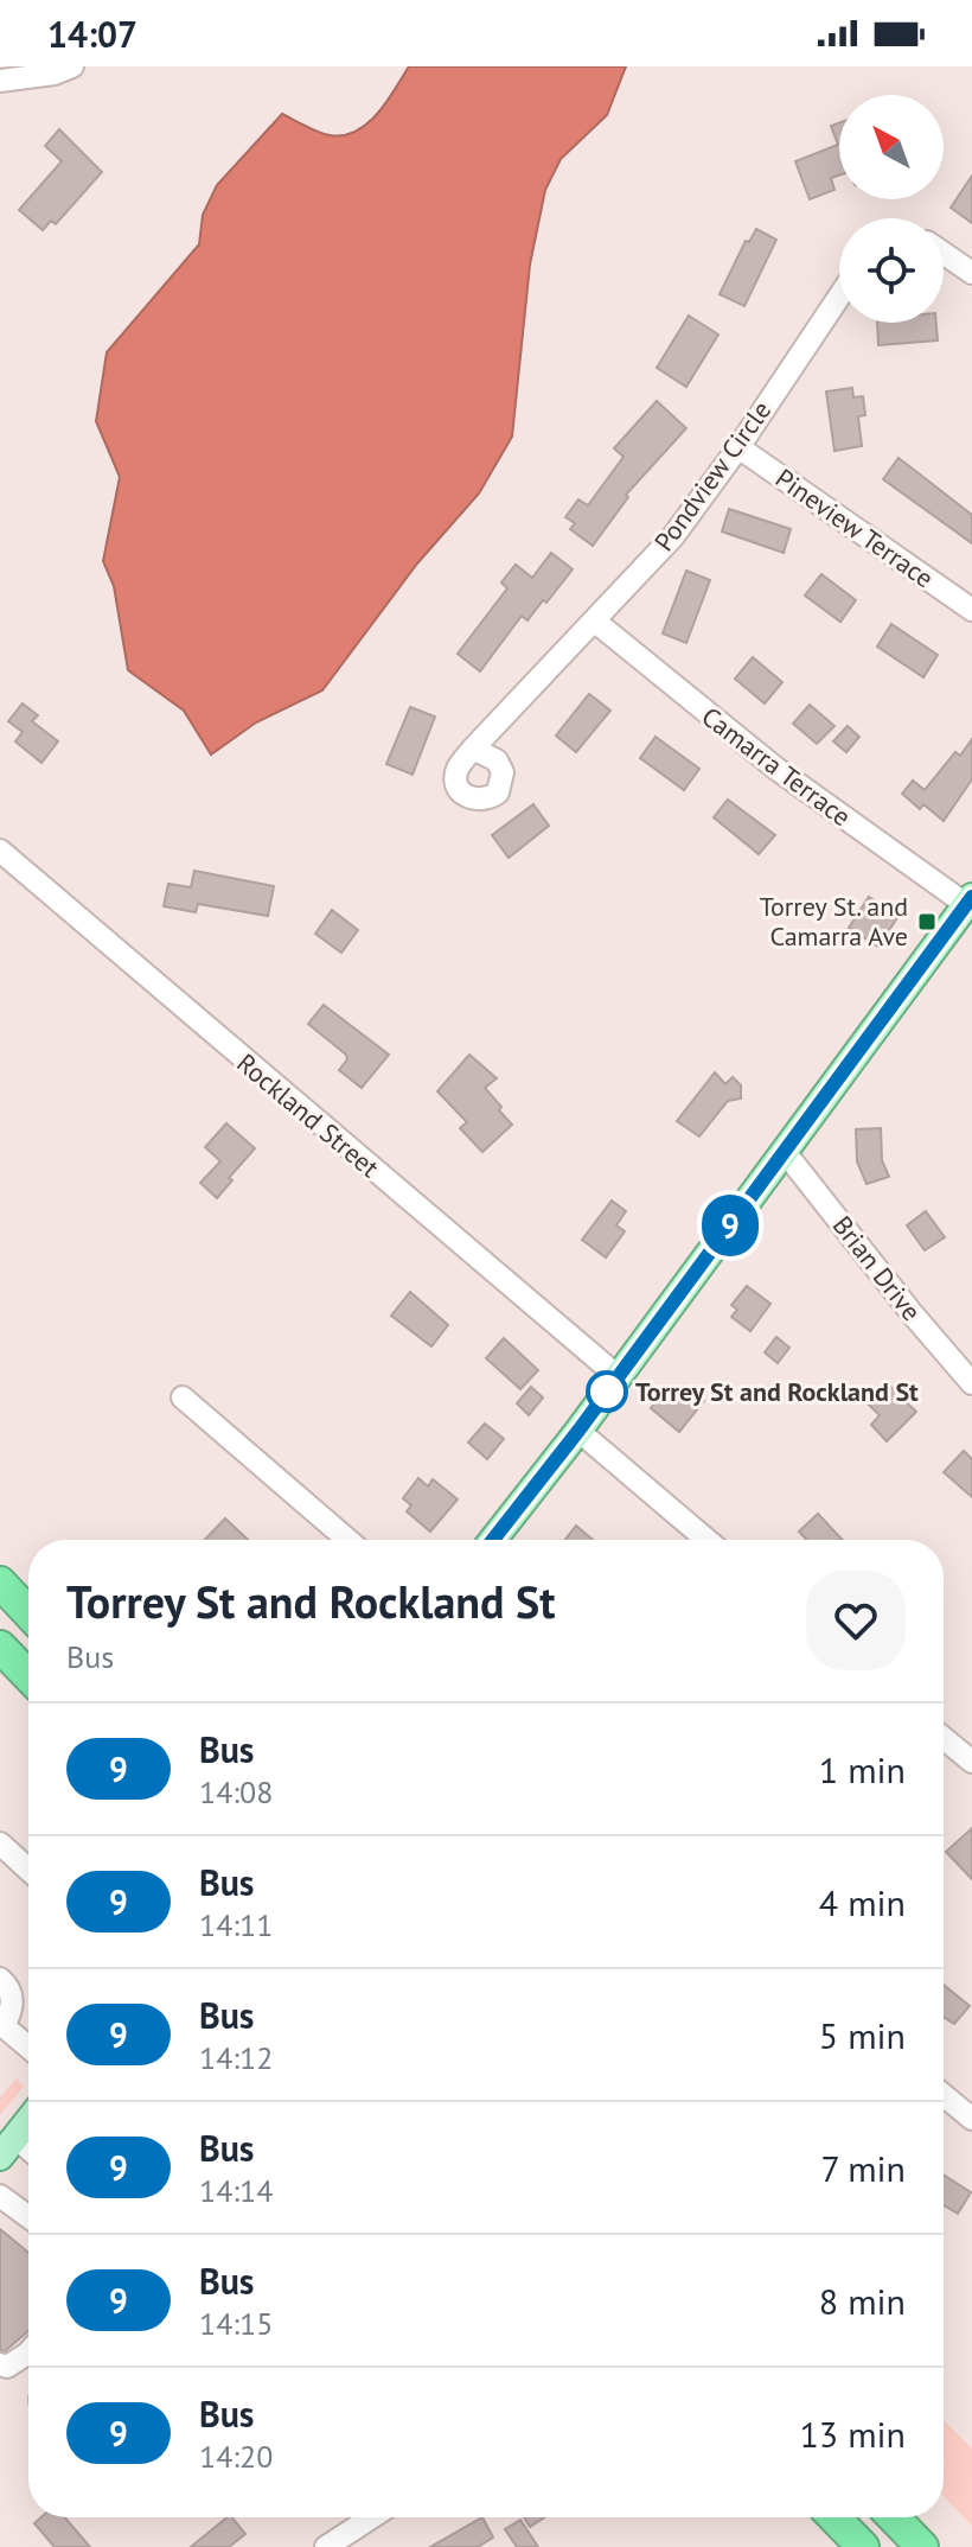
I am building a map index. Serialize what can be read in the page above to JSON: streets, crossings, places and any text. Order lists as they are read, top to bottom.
{
  "streets": {
    "street": [
      "Pondview Circle",
      "Pineview Terrace",
      "Camarra Terrace",
      "Rockland Street",
      "Brian Drive"
    ]
  },
  "crossings": [
    ["Pondview Circle", "Pineview Terrace"],
    ["Pondview Circle", "Camarra Terrace"]
  ],
  "places": {
    "transit": ["Torrey St. and Camarra Ave"],
    "other": ["Torrey St and Rockland St"]
  },
  "lines": ["bus line 9"],
  "north": "top left",
  "page": {
    "status": "14:07",
    "on_map": "9",
    "heading": ["Torrey St and Rockland St", "Bus"],
    "list": [
      {
        "mark": "9",
        "name": "Bus",
        "note": "14:08",
        "value": "1 min"
      },
      {
        "mark": "9",
        "name": "Bus",
        "note": "14:11",
        "value": "4 min"
      },
      {
        "mark": "9",
        "name": "Bus",
        "note": "14:12",
        "value": "5 min"
      },
      {
        "mark": "9",
        "name": "Bus",
        "note": "14:14",
        "value": "7 min"
      },
      {
        "mark": "9",
        "name": "Bus",
        "note": "14:15",
        "value": "8 min"
      },
      {
        "mark": "9",
        "name": "Bus",
        "note": "14:20",
        "value": "13 min"
      }
    ]
  }
}
